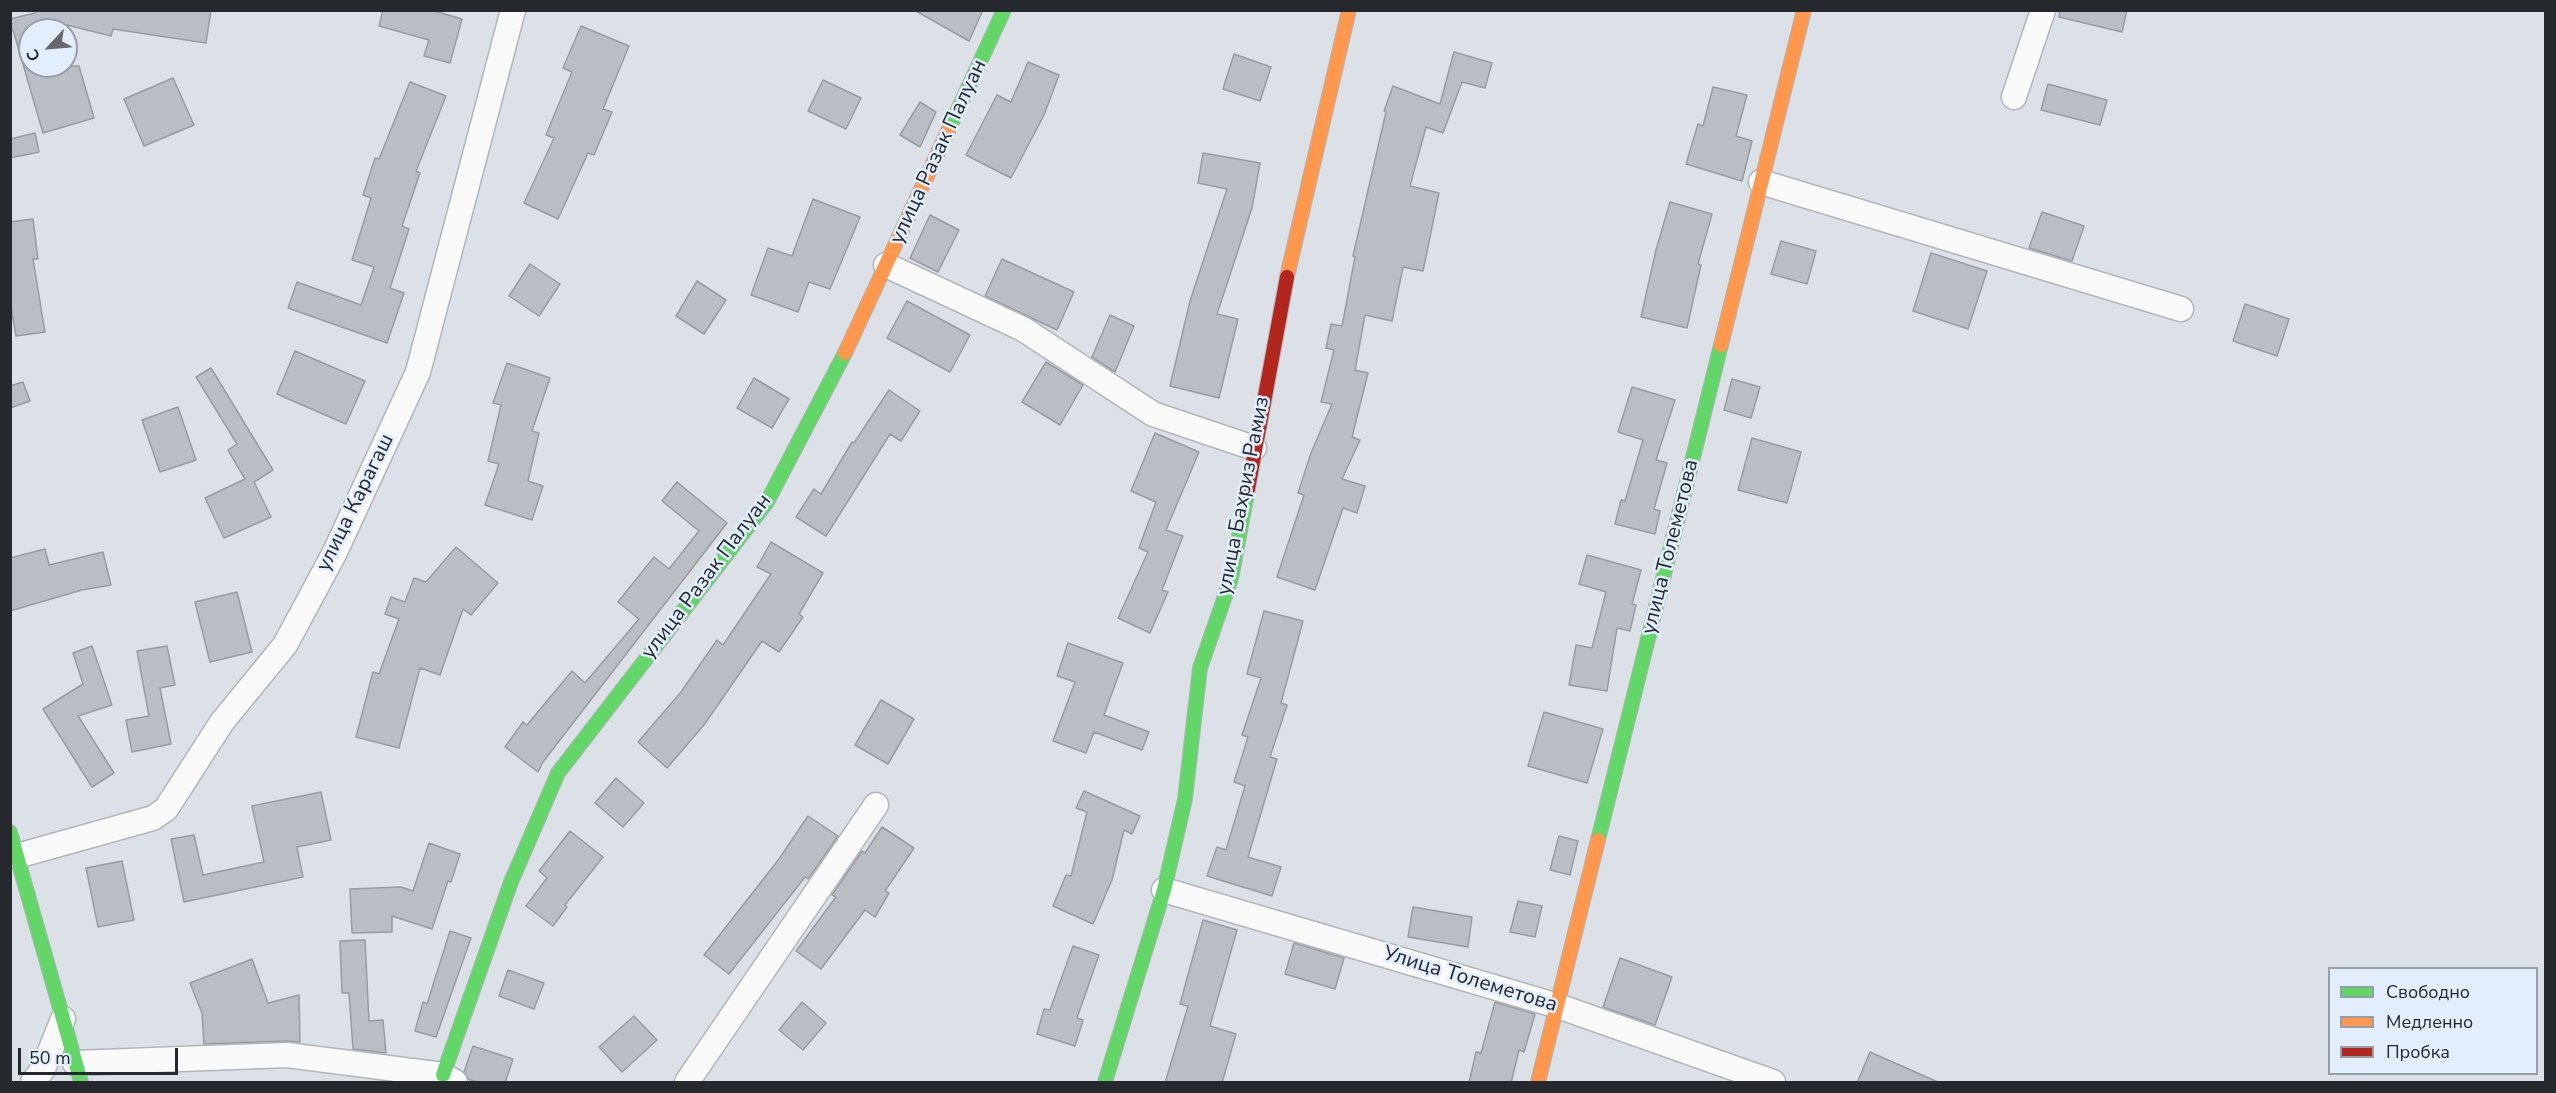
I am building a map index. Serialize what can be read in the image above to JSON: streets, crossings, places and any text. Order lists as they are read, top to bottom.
{
  "streets": {
    "street": [
      "улица Разак Палуан",
      "улица Бахриз Рамиз",
      "улица Карагаш",
      "улица Толеметова",
      "Улица Толеметова"
    ]
  },
  "crossings": [
    ["улица Бахриз Рамиз", "Улица Толеметова"],
    ["улица Толеметова", "Улица Толеметова"]
  ],
  "legend": ["Свободно", "Медленно", "Пробка"],
  "scale_bar": "50 m",
  "north": "bottom left"
}
